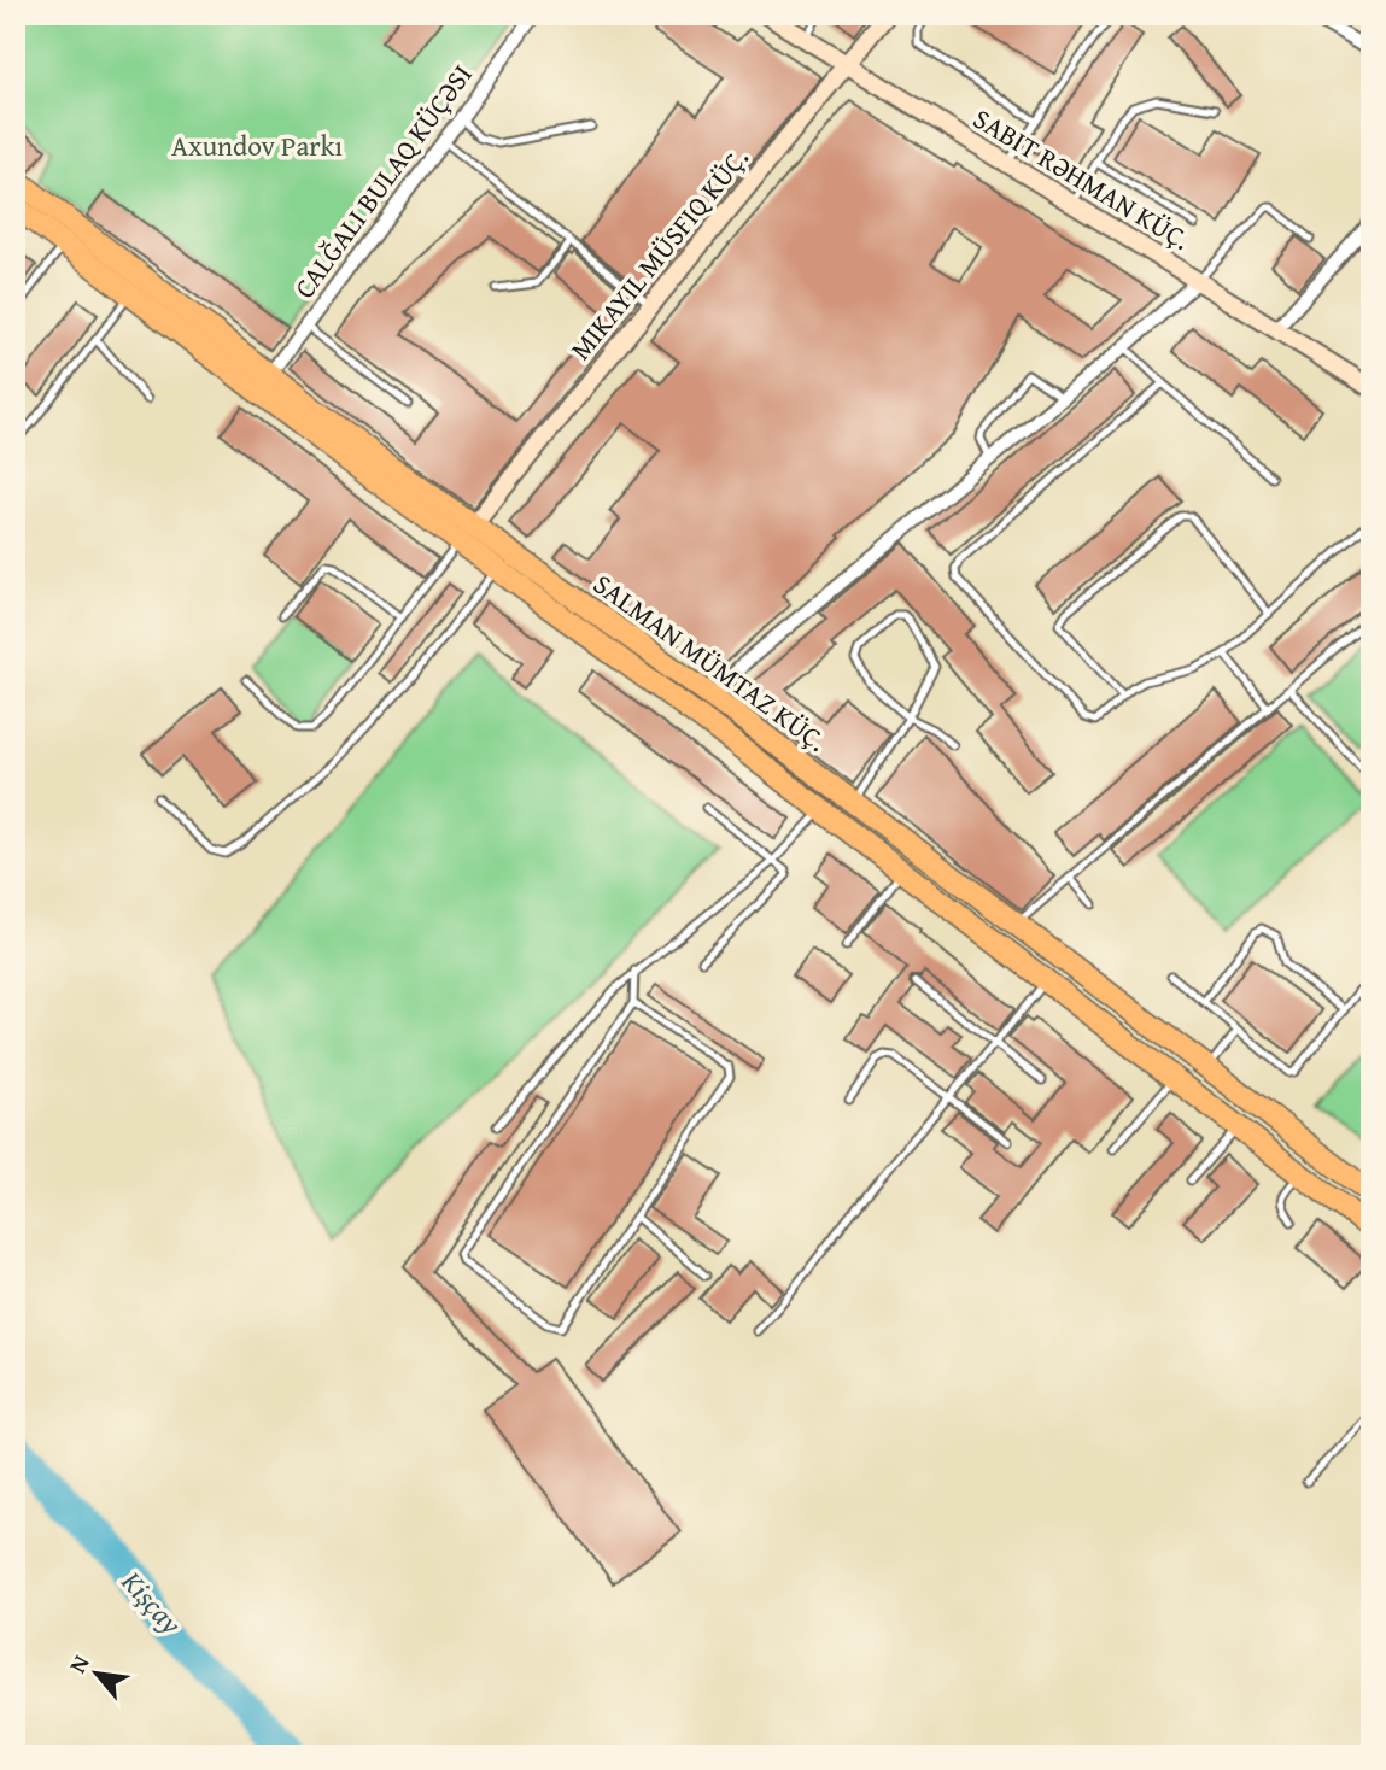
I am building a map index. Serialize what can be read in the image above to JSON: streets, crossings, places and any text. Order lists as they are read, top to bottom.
{
  "streets": {
    "highway": ["SALMAN MÜMTAZ KÜÇ."],
    "main road": ["SABIT RƏHMAN KÜÇ."]
  },
  "water": ["Kişçay"],
  "parks": ["Axundov Parkı"],
  "north": "top left"
}
